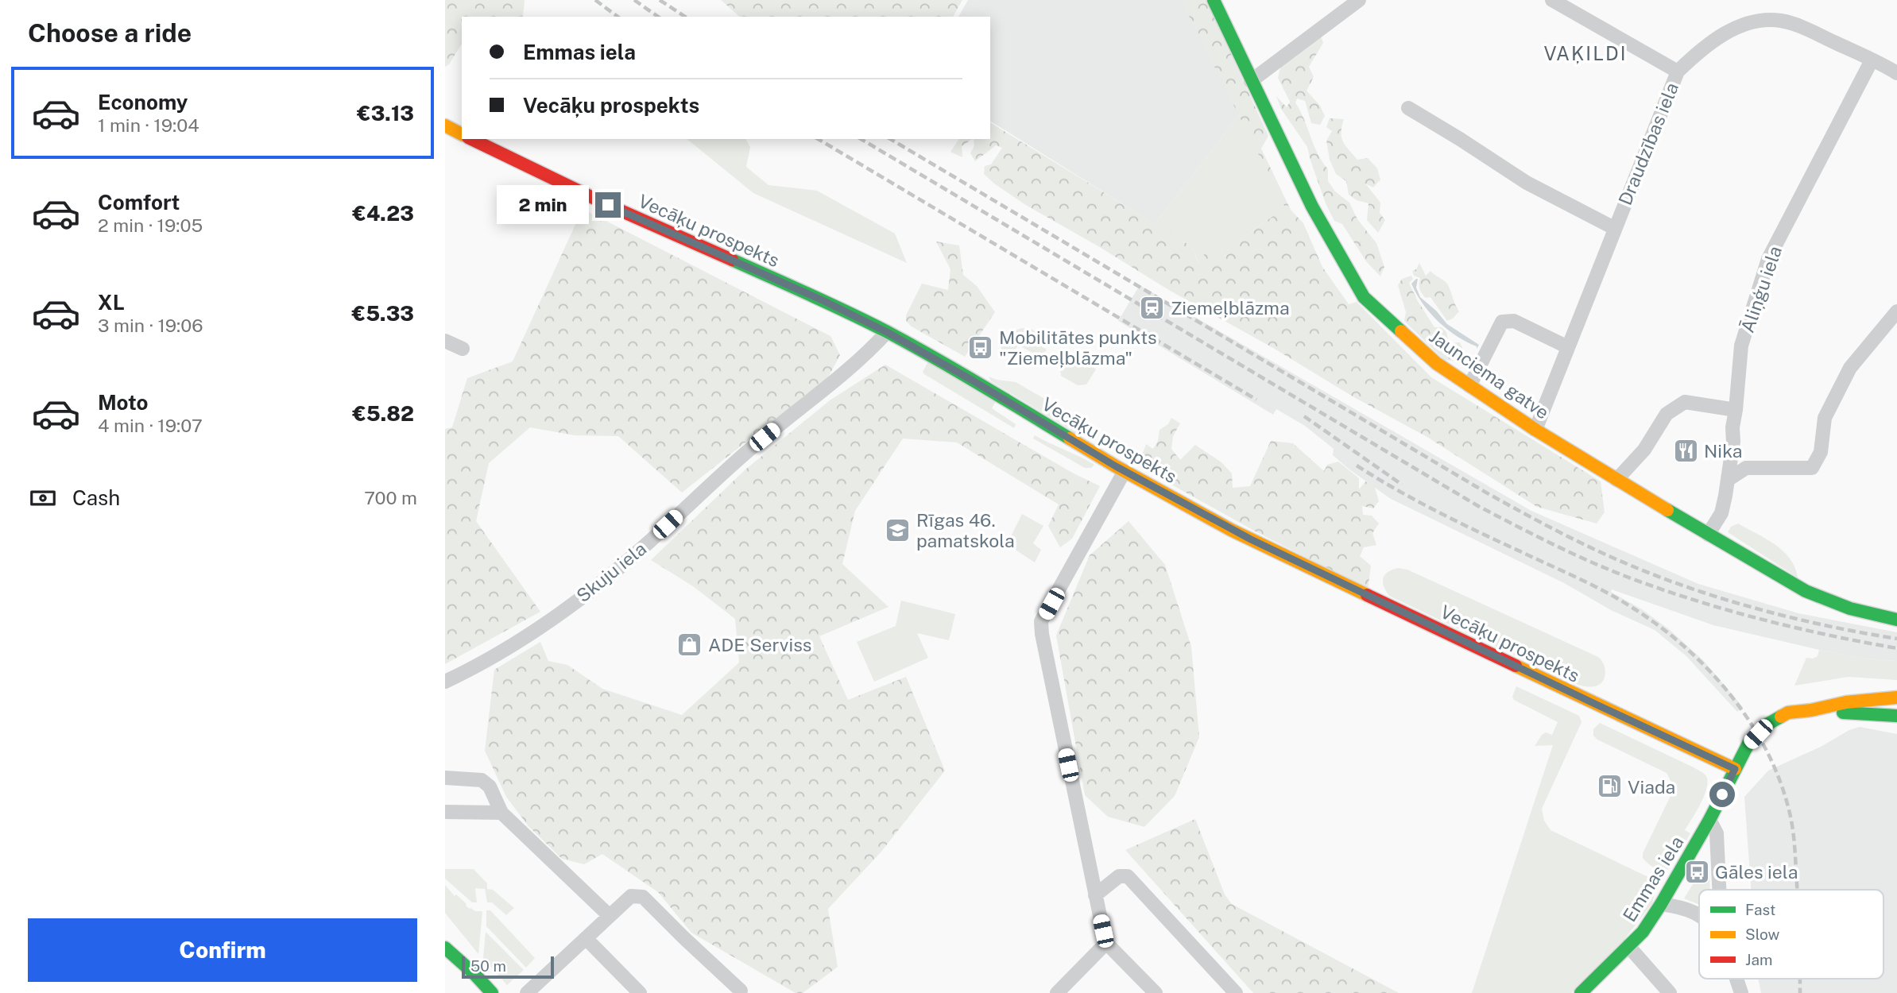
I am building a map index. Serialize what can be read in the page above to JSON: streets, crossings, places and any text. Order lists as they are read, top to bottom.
{
  "streets": {
    "main road": ["Vecāķu prospekts", "Jaunciema gatve", "Emmas iela"],
    "street": ["Draudzības iela", "Āliņģu iela", "Skuju iela"]
  },
  "crossings": [
    ["Draudzības iela", "Āliņģu iela"],
    ["Draudzības iela", "Jaunciema gatve"],
    ["Vecāķu prospekts", "Skuju iela"],
    ["Vecāķu prospekts", "Emmas iela"],
    ["Āliņģu iela", "Jaunciema gatve"]
  ],
  "districts": ["VAĶILDI"],
  "places": {
    "station": ["Ziemeļblāzma"],
    "bus stop": ["Mobilitātes punkts \"Ziemeļblāzma\"", "Gāles iela"],
    "restaurant": ["Nika"],
    "school or university": ["Rīgas 46. pamatskola"],
    "shop": ["ADE Serviss"],
    "fuel station": ["Viada"]
  },
  "legend": ["Fast", "Slow", "Jam"],
  "scale_bar": "50 m",
  "page": {
    "heading": "Choose a ride",
    "banner": ["Emmas iela", "Vecāķu prospekts"],
    "list": [
      {
        "name": "Economy",
        "note": "1 min · 19:04",
        "value": "€3.13"
      },
      {
        "name": "Comfort",
        "note": "2 min · 19:05",
        "value": "€4.23"
      },
      {
        "name": "XL",
        "note": "3 min · 19:06",
        "value": "€5.33"
      },
      {
        "name": "Moto",
        "note": "4 min · 19:07",
        "value": "€5.82"
      }
    ],
    "bubble": "2 min",
    "pay": ["Cash", "700 m"],
    "buttons": "Confirm",
    "scale": "50 m"
  }
}
